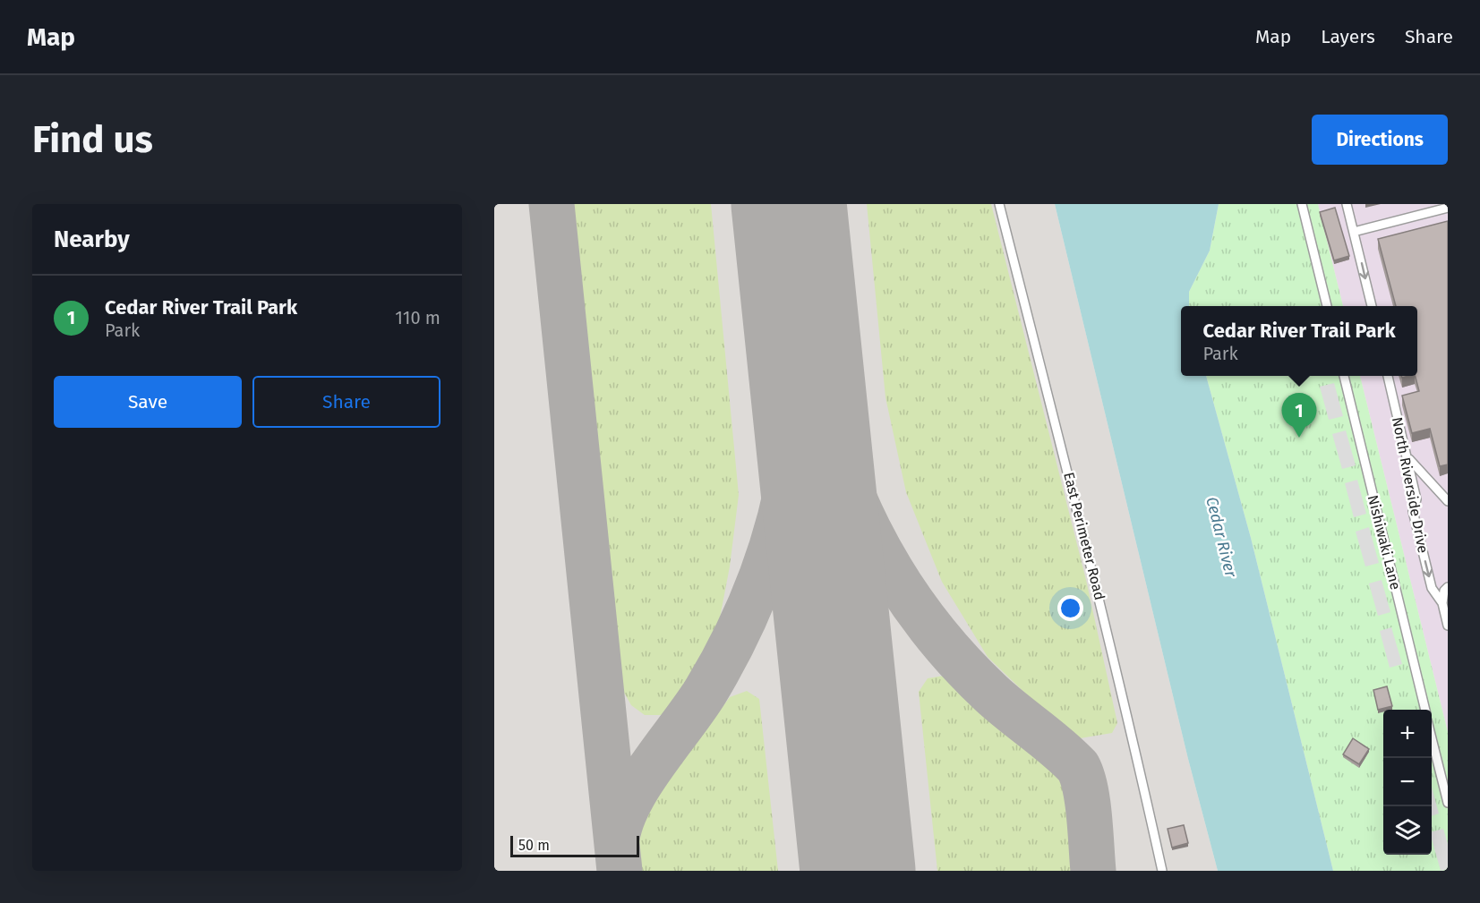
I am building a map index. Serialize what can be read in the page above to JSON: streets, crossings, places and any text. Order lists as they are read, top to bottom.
{
  "streets": {
    "lane": ["North Riverside Drive", "East Perimeter Road", "Nishiwaki Lane"]
  },
  "one_way": ["North Riverside Drive"],
  "water": ["Cedar River"],
  "scale_bar": "50 m",
  "page": {
    "header": "Map",
    "nav": ["Map", "Layers", "Share"],
    "buttons": [
      "Directions",
      ["Save", "Share"]
    ],
    "title": "Find us",
    "heading": "Nearby",
    "list": [
      {
        "mark": "1",
        "name": "Cedar River Trail Park",
        "note": "Park",
        "value": "110 m"
      }
    ],
    "popup": ["Cedar River Trail Park", "Park"],
    "pins": "1",
    "map_buttons": ["+", "−"],
    "scale": "50 m"
  }
}
